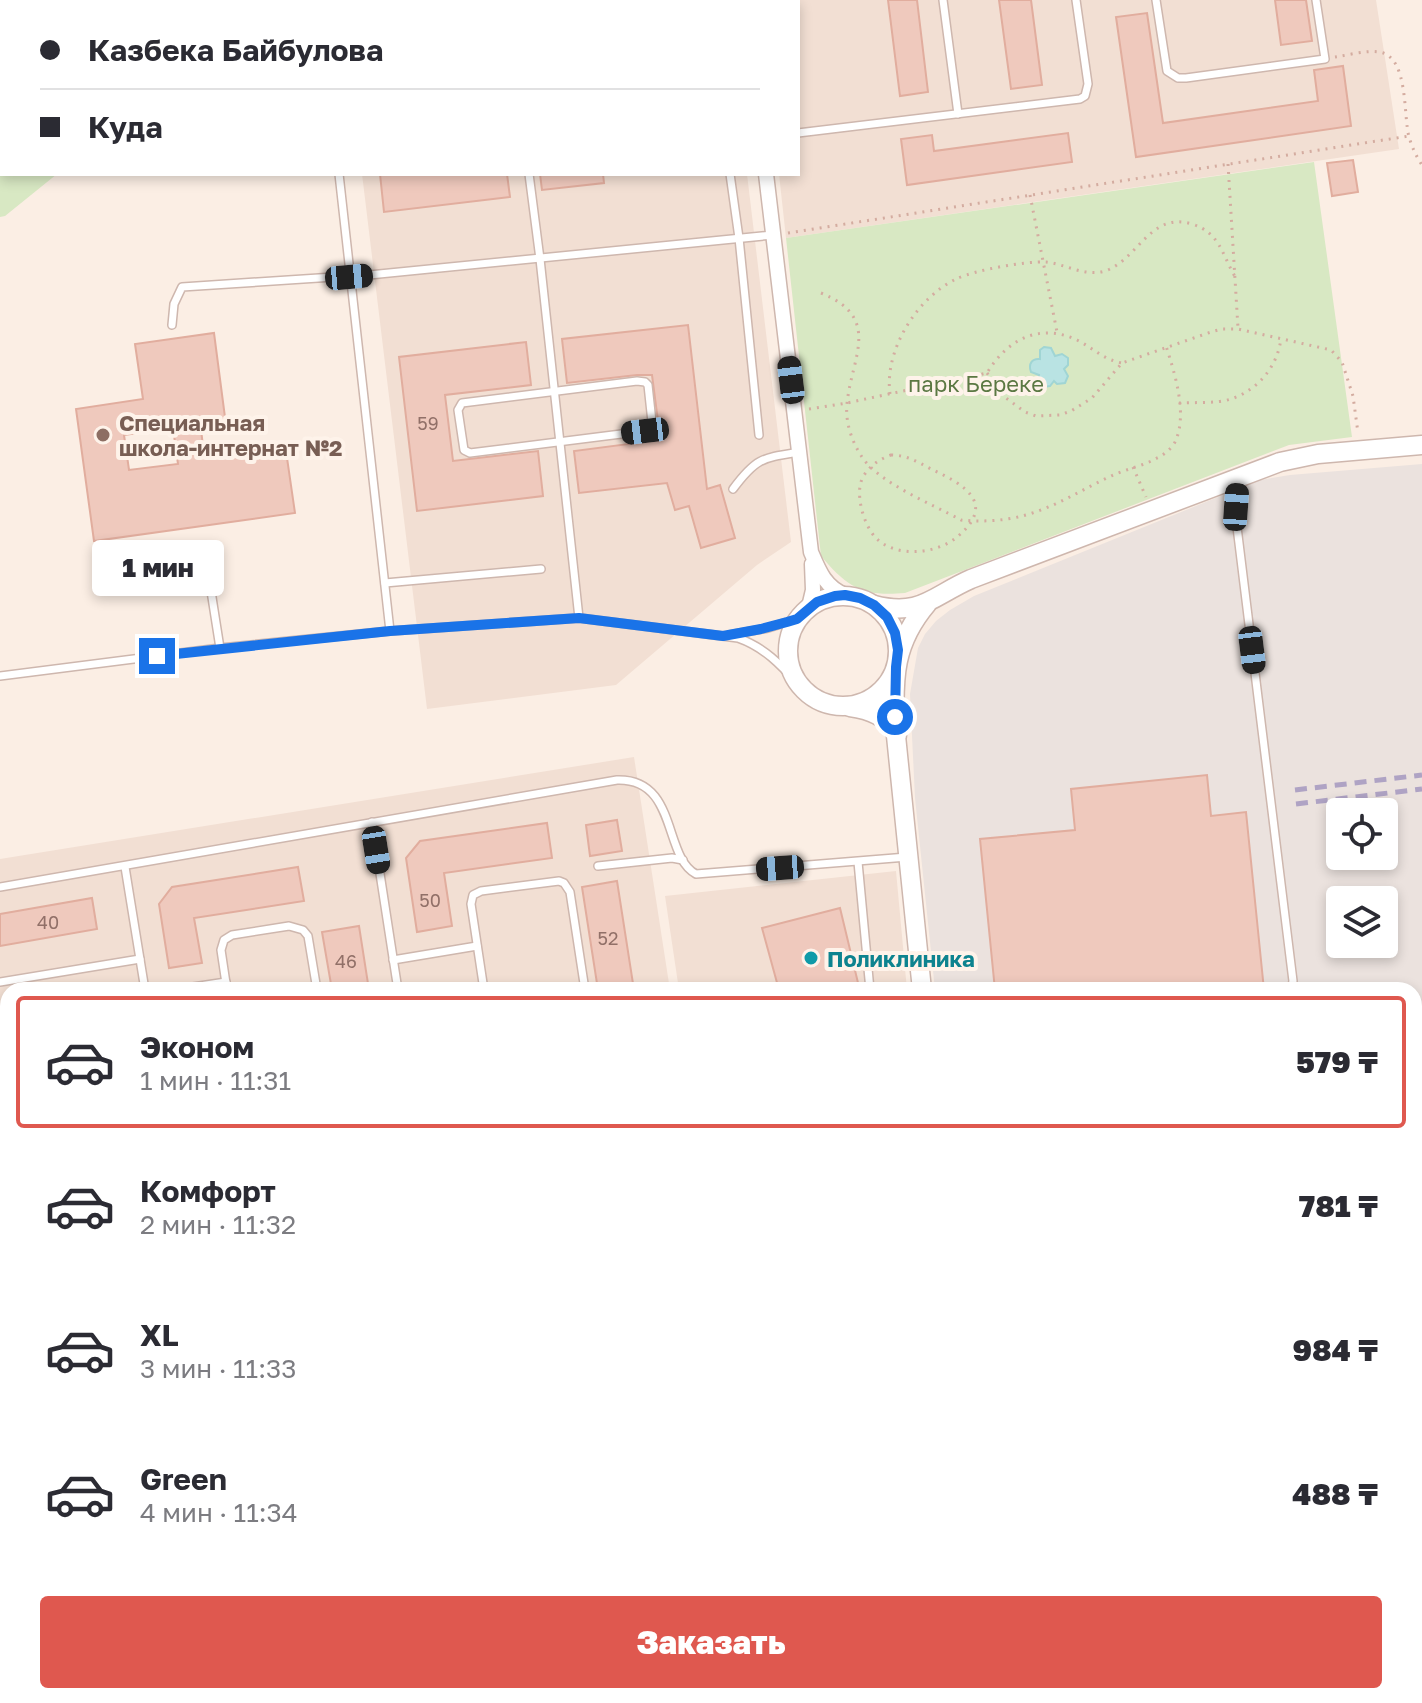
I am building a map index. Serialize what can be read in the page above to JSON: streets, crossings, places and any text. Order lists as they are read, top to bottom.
{
  "parks": ["парк Береке"],
  "places": ["Специальная школа-интернат №2", "Поликлиника"],
  "house_numbers": [
    "59",
    "50",
    "40",
    "52",
    "46"
  ],
  "page": {
    "banner": ["Казбека Байбулова", "Куда"],
    "bubble": "1 мин",
    "list": [
      {
        "name": "Эконом",
        "note": "1 мин · 11:31",
        "value": "579 ₸"
      },
      {
        "name": "Комфорт",
        "note": "2 мин · 11:32",
        "value": "781 ₸"
      },
      {
        "name": "XL",
        "note": "3 мин · 11:33",
        "value": "984 ₸"
      },
      {
        "name": "Green",
        "note": "4 мин · 11:34",
        "value": "488 ₸"
      }
    ],
    "buttons": "Заказать"
  }
}
